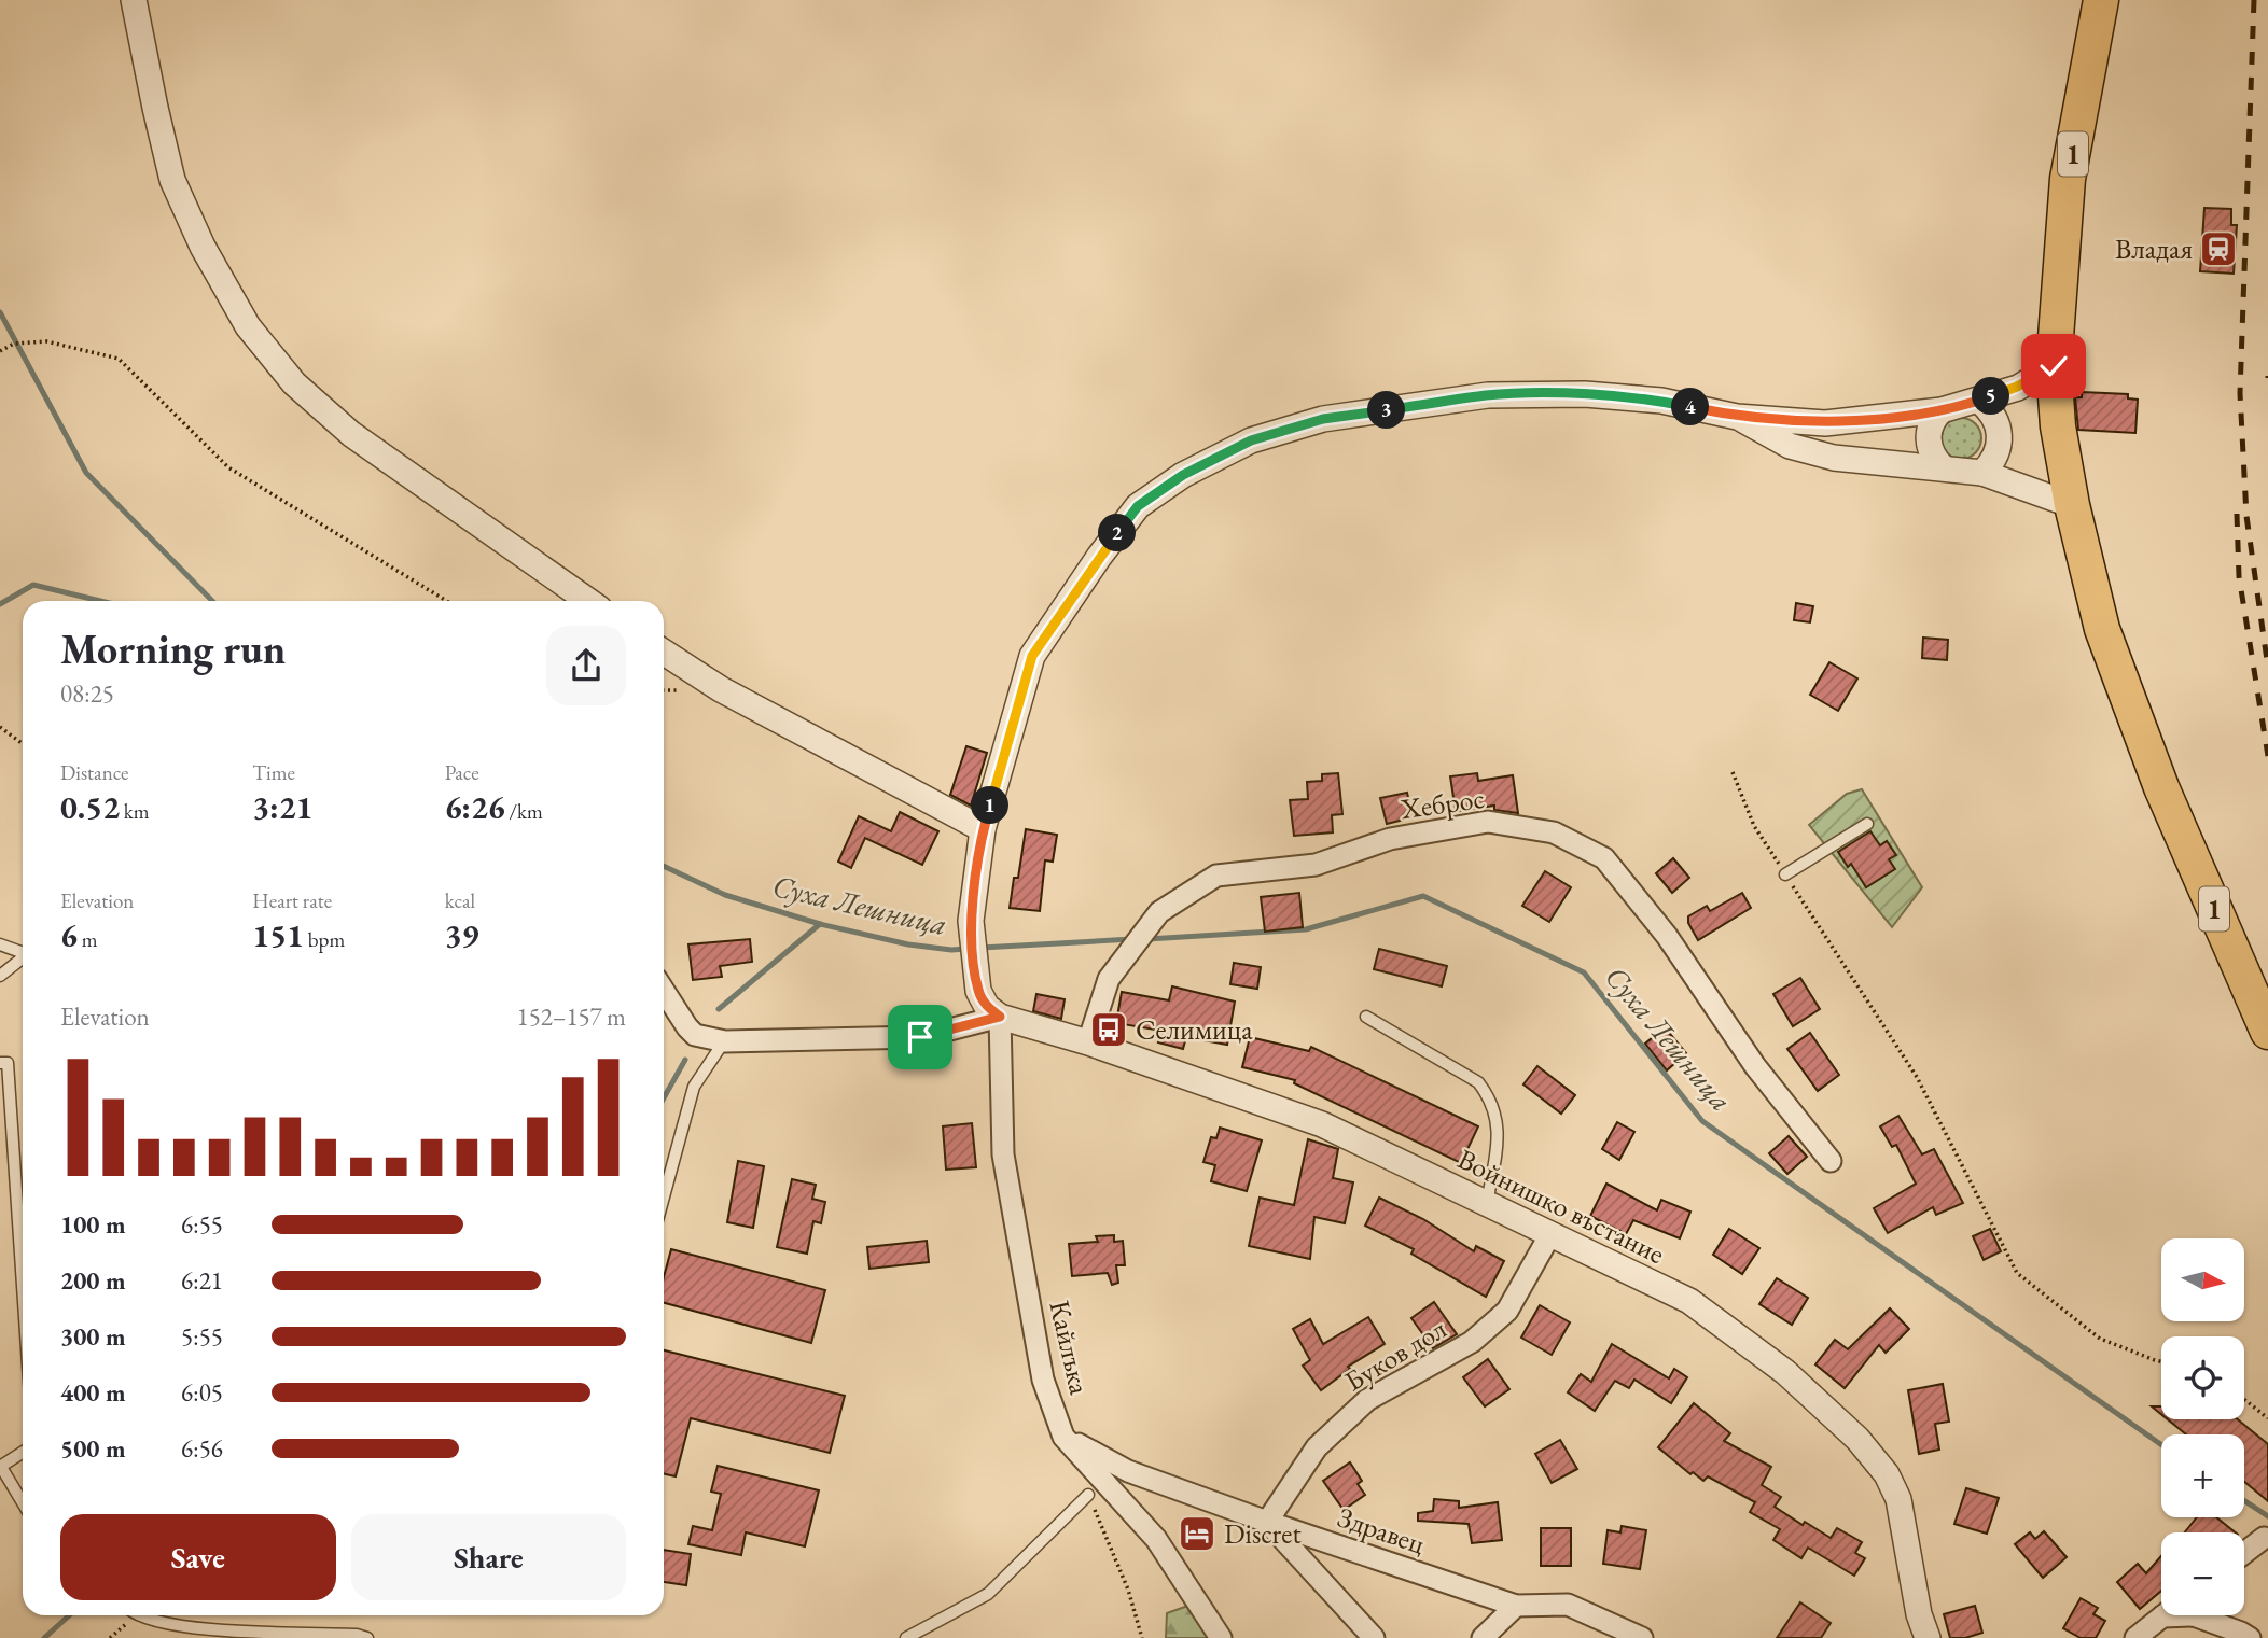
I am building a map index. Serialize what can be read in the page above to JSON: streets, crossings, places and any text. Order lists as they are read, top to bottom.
{
  "streets": {
    "highway": ["1"],
    "street": [
      "Хеброс",
      "Войнишко въстание",
      "Кайлъка",
      "Буков дол",
      "Здравец"
    ]
  },
  "crossings": [
    ["Хеброс", "Войнишко въстание"],
    ["Войнишко въстание", "Кайлъка"],
    ["Войнишко въстание", "Буков дол"],
    ["Кайлъка", "Здравец"],
    ["Буков дол", "Здравец"]
  ],
  "water": ["Суха Лешница"],
  "places": {
    "station": ["Владая"],
    "bus stop": ["Селимица"],
    "hotel": ["Discret"]
  },
  "north": "right",
  "page": {
    "pins": [
      "5",
      "4",
      "3",
      "2",
      "1"
    ],
    "heading": ["Morning run", "08:25"],
    "stats": [
      ["Distance", "0.52 km"],
      ["Time", "3:21"],
      ["Pace", "6:26 /km"],
      ["Elevation", "6 m"],
      ["Heart rate", "151 bpm"],
      ["kcal", "39"]
    ],
    "chart": ["Elevation", "152–157 m"],
    "list": [
      {
        "name": "100 m",
        "note": "6:55"
      },
      {
        "name": "200 m",
        "note": "6:21"
      },
      {
        "name": "300 m",
        "note": "5:55"
      },
      {
        "name": "400 m",
        "note": "6:05"
      },
      {
        "name": "500 m",
        "note": "6:56"
      }
    ],
    "map_buttons": ["+", "−"],
    "buttons": ["Save", "Share"]
  }
}
